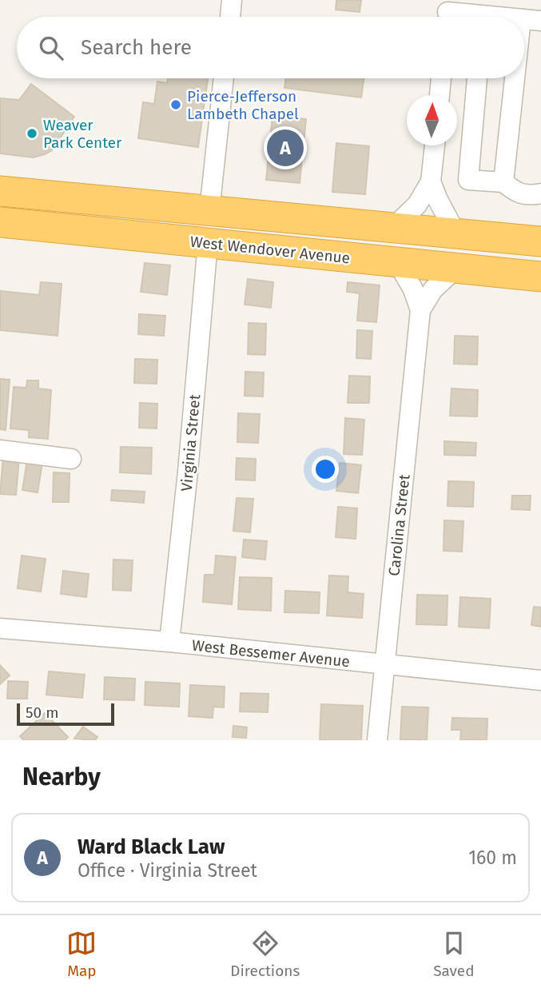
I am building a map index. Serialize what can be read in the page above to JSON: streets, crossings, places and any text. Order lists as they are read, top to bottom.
{
  "streets": {
    "highway": ["West Wendover Avenue"],
    "street": ["Virginia Street", "Carolina Street", "West Bessemer Avenue"]
  },
  "crossings": [
    ["West Wendover Avenue", "Virginia Street"],
    ["West Wendover Avenue", "Carolina Street"],
    ["Virginia Street", "West Bessemer Avenue"],
    ["Carolina Street", "West Bessemer Avenue"]
  ],
  "places": ["Pierce-Jefferson Lambeth Chapel", "Weaver Park Center"],
  "scale_bar": "50 m",
  "north": "top",
  "page": {
    "search": "Search here",
    "pins": "A",
    "scale": "50 m",
    "heading": "Nearby",
    "list": [
      {
        "mark": "A",
        "name": "Ward Black Law",
        "note": "Office · Virginia Street",
        "value": "160 m"
      }
    ],
    "nav": ["Map", "Directions", "Saved"]
  }
}
